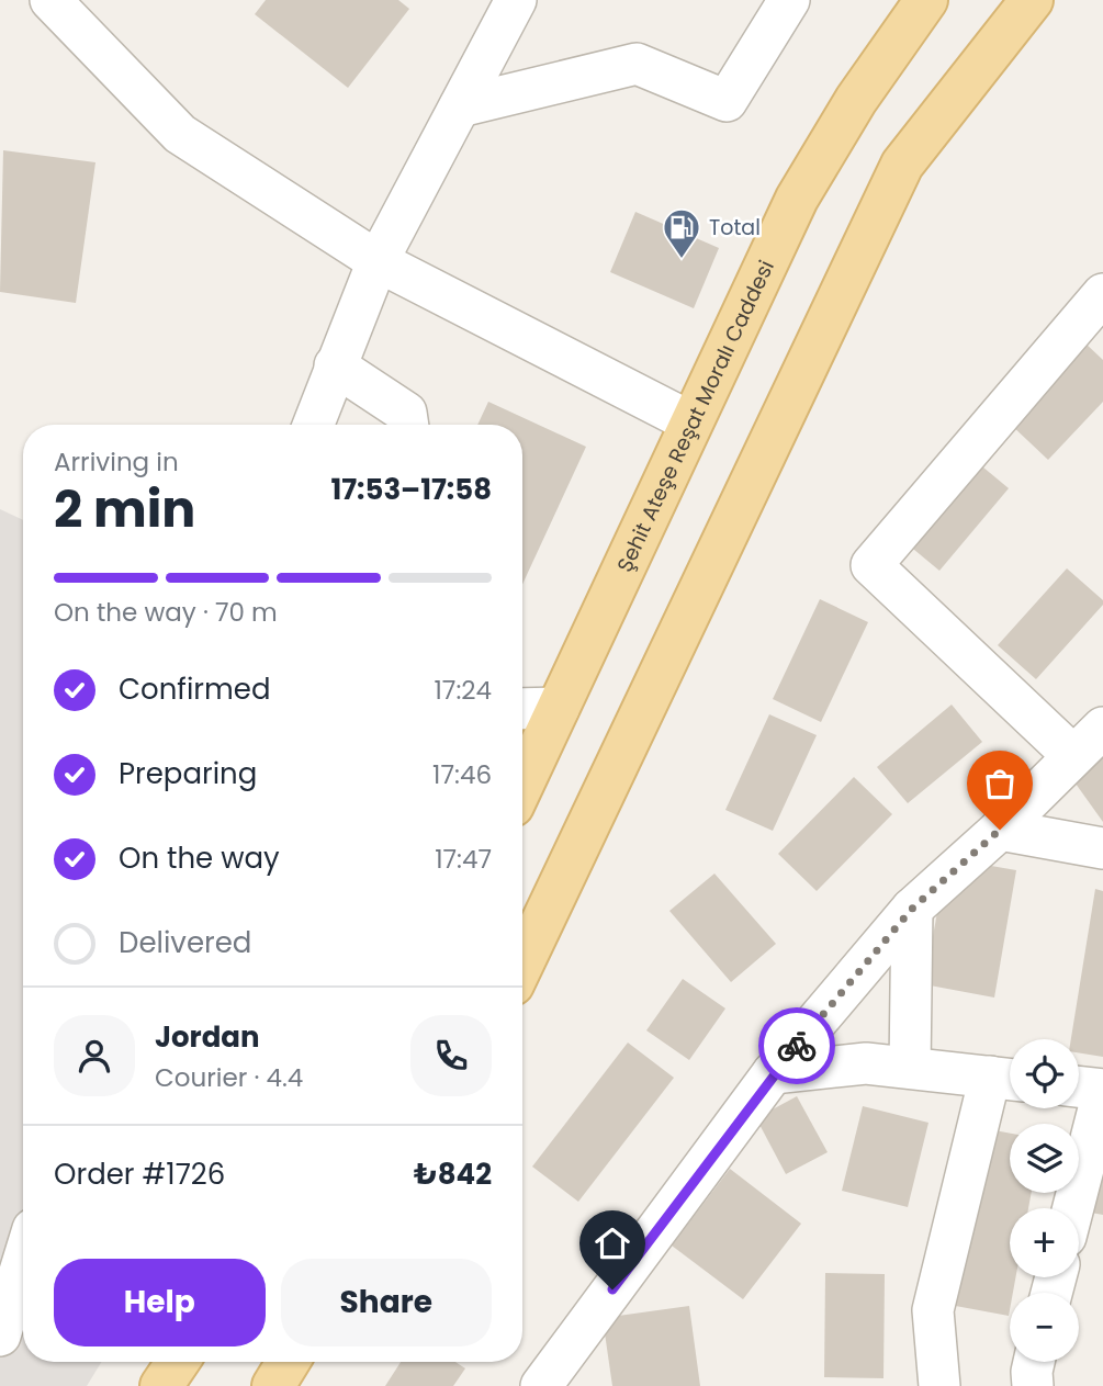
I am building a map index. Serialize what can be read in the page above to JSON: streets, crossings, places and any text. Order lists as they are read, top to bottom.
{
  "streets": {
    "main road": ["Şehit Ateşe Reşat Moralı Caddesi"]
  },
  "places": {
    "fuel station": ["Total"]
  },
  "page": {
    "heading": ["2 min", "Arriving in", "17:53–17:58"],
    "panel": [
      "Jordan",
      "Courier · 4.4",
      "Order #1726",
      "₺842"
    ],
    "bar": "On the way · 70 m",
    "list": [
      ["Confirmed", "17:24"],
      ["Preparing", "17:46"],
      ["On the way", "17:47"],
      "Delivered"
    ],
    "map_buttons": ["+", "−"],
    "buttons": ["Help", "Share"]
  }
}
